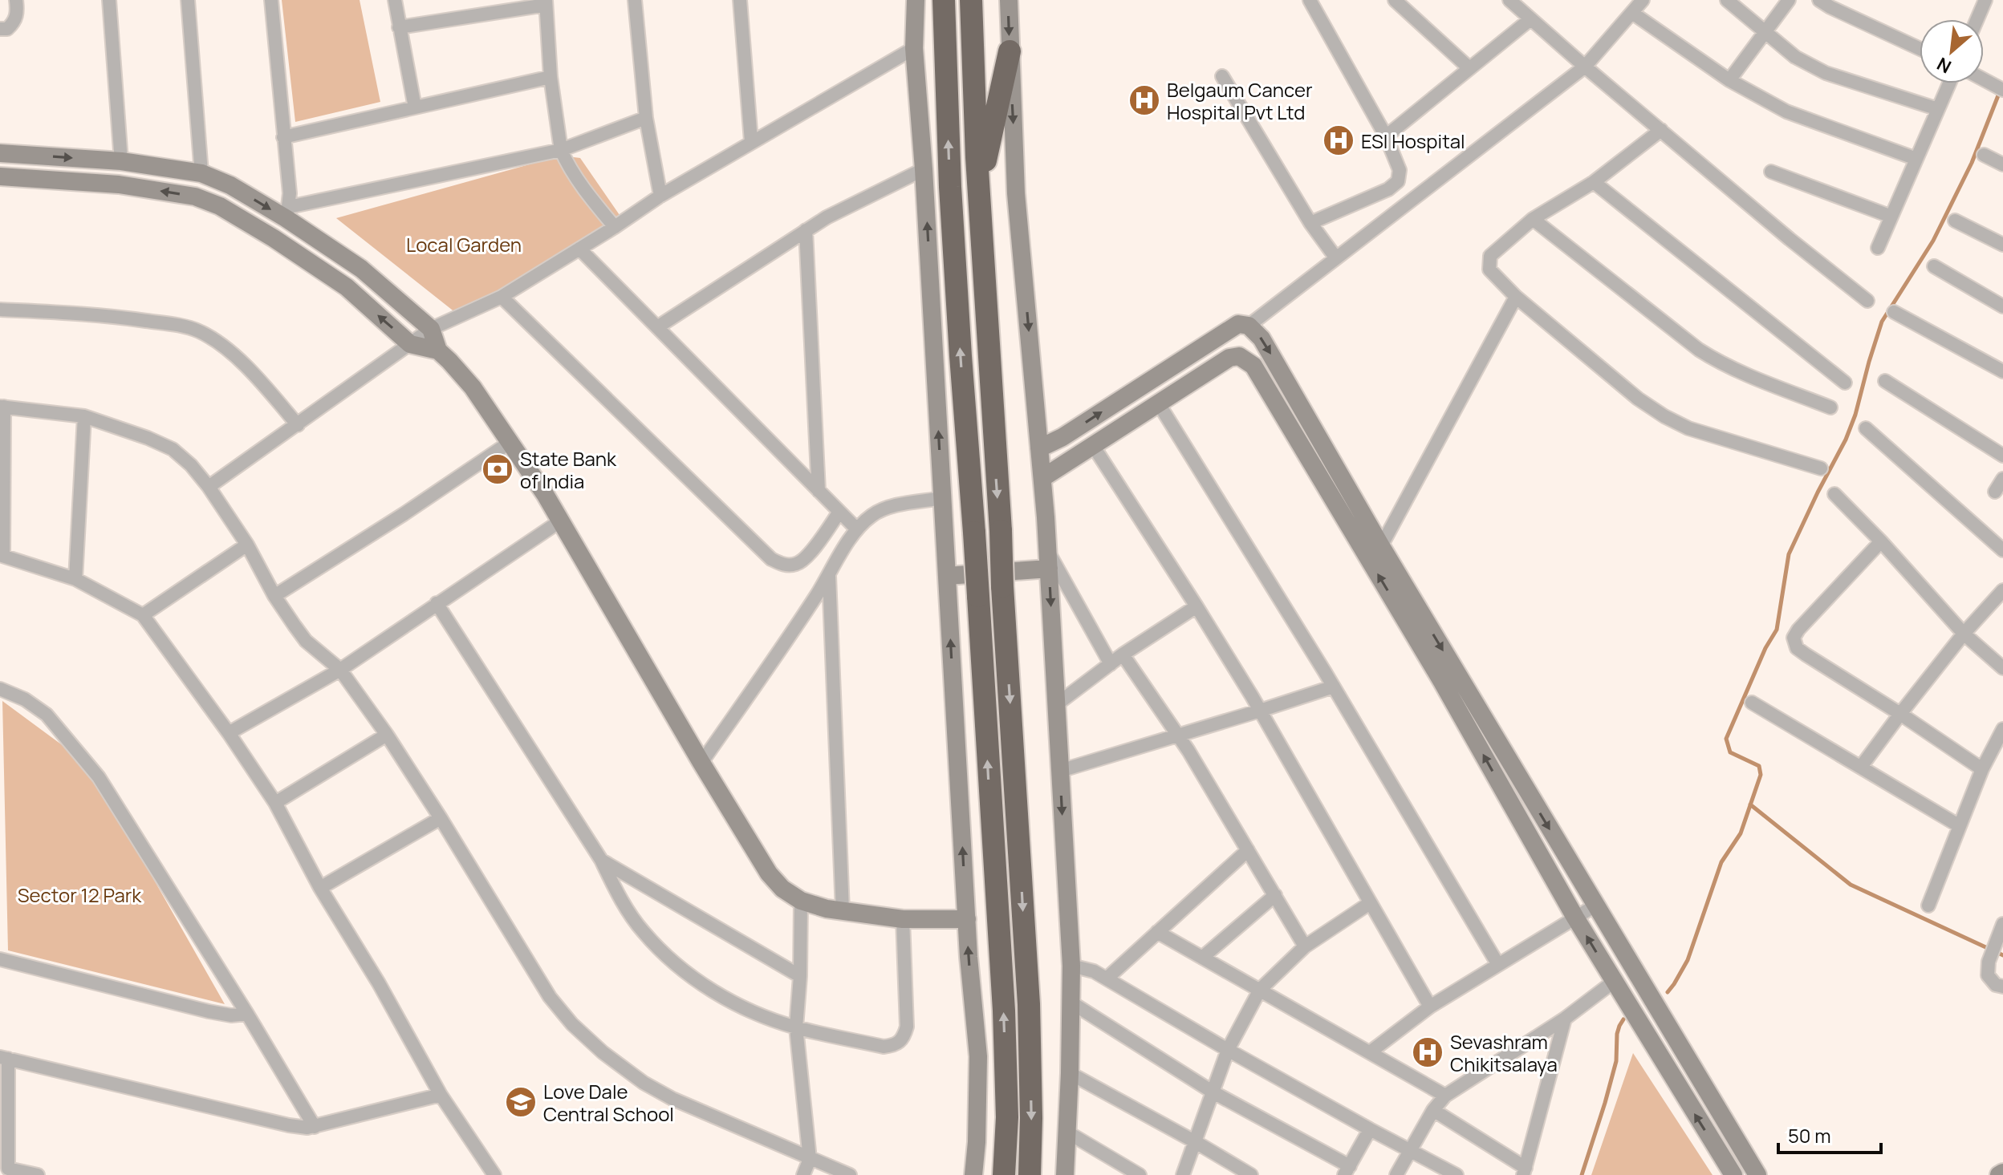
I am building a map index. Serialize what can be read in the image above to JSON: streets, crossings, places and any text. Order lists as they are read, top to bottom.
{
  "parks": ["Local Garden", "Sector 12 Park"],
  "places": {
    "hospital": ["Belgaum Cancer Hospital Pvt Ltd", "ESI Hospital", "Sevashram Chikitsalaya"],
    "bank": ["State Bank of India"],
    "school or university": ["Love Dale Central School"]
  },
  "scale_bar": "50 m",
  "north": "bottom left"
}
